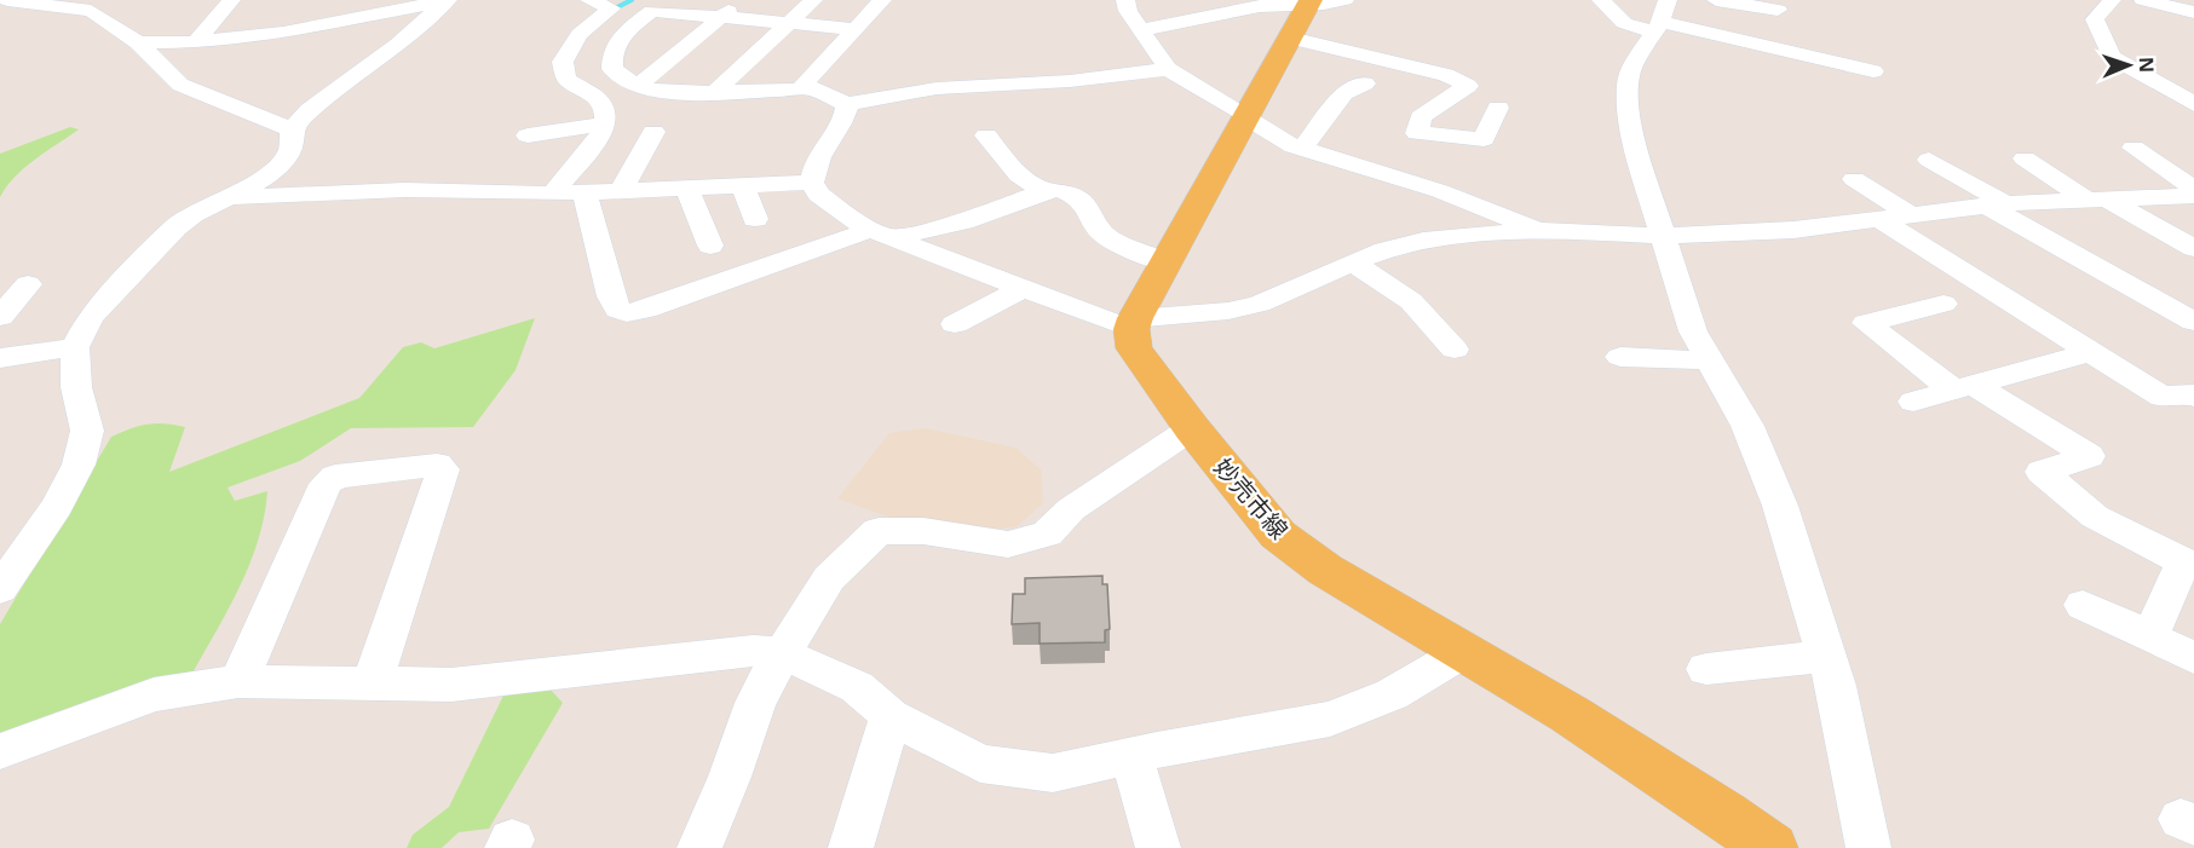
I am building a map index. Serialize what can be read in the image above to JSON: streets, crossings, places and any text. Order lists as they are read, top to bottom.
{
  "streets": {
    "main road": ["妙売市線"]
  },
  "north": "right"
}
